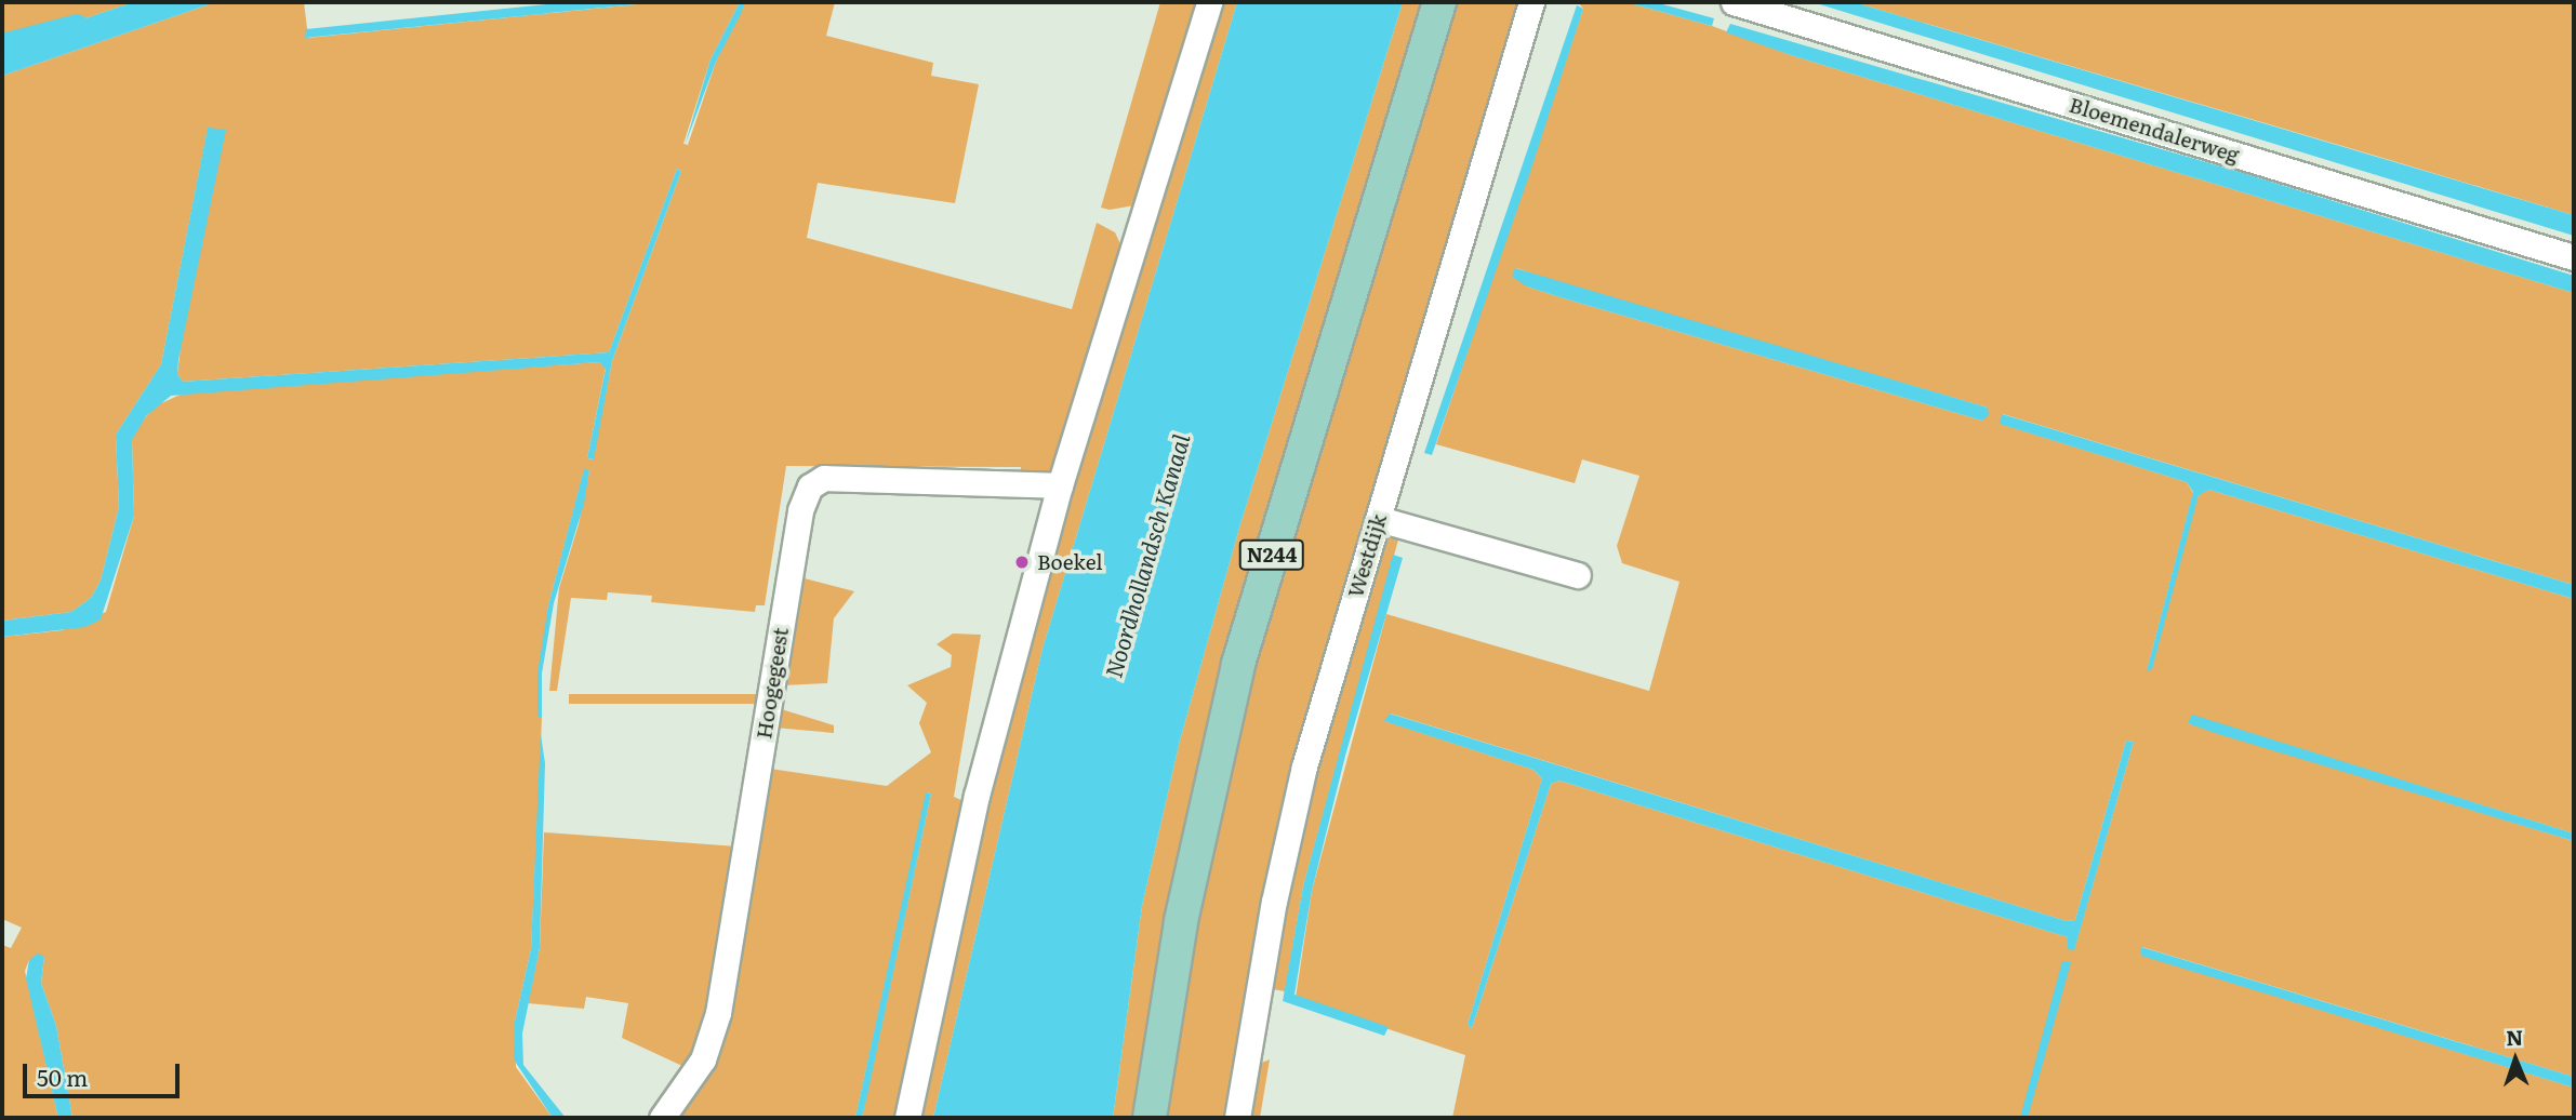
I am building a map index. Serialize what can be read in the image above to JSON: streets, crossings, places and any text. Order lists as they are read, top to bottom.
{
  "streets": {
    "main road": ["N244"],
    "street": ["Bloemendalerweg", "Westdijk", "Hoogegeest"]
  },
  "water": ["Noordhollandsch Kanaal"],
  "places": ["Boekel"],
  "scale_bar": "50 m",
  "north": "top"
}
